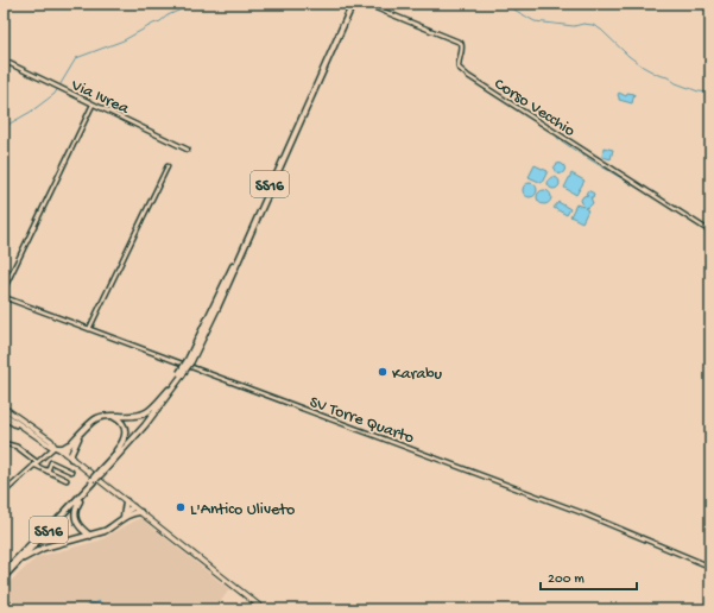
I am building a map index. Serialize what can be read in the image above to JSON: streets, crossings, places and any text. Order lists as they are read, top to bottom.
{
  "streets": {
    "highway": ["SS16"],
    "street": ["Via Ivrea", "Corso Vecchio", "SV Torre Quarto"]
  },
  "places": ["Karabu", "L'Antico Uliveto"],
  "scale_bar": "200 m"
}
